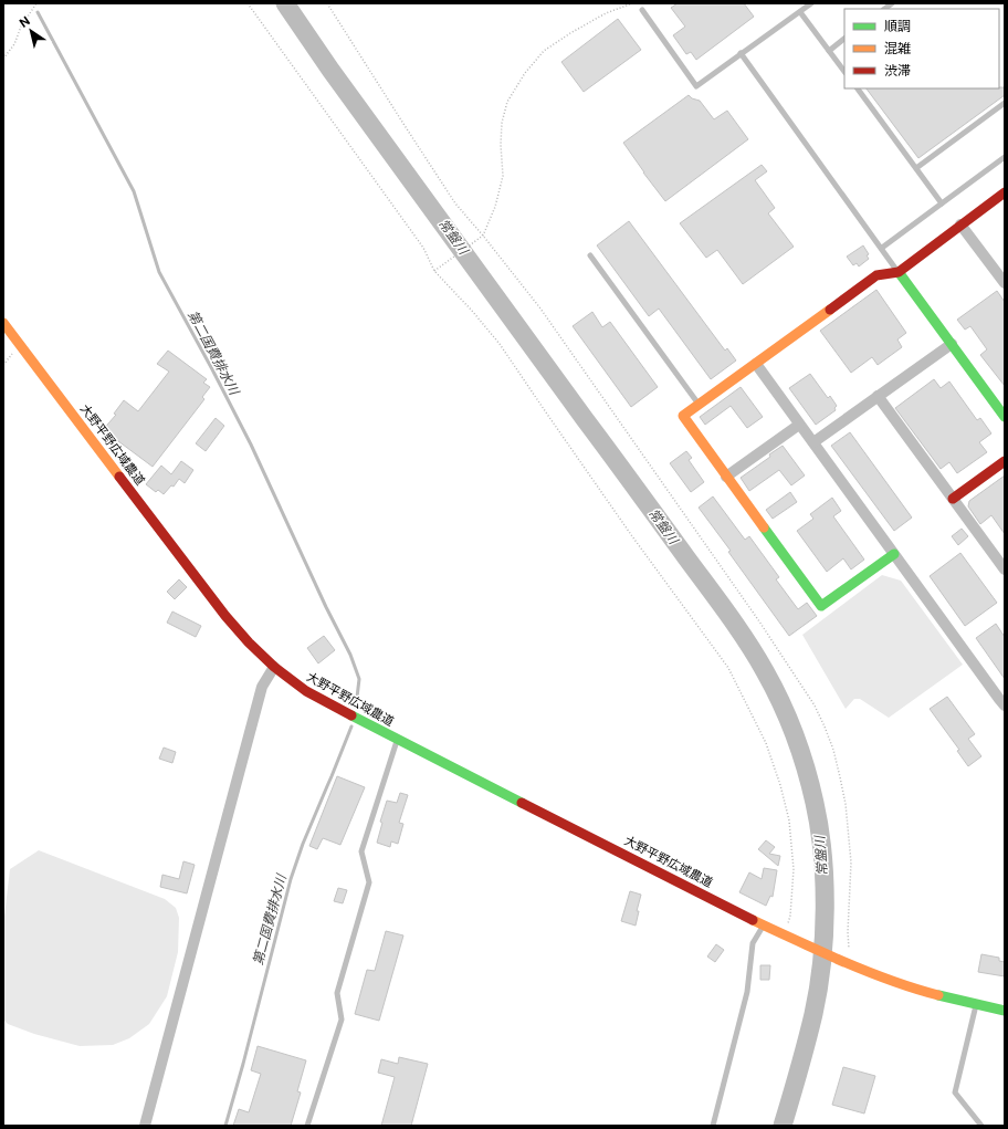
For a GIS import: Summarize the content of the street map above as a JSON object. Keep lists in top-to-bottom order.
{
  "streets": {
    "street": ["大野平野広域農道"]
  },
  "water": ["常盤川", "第二国費排水川"],
  "legend": ["順調", "混雑", "渋滞"],
  "north": "top left"
}
